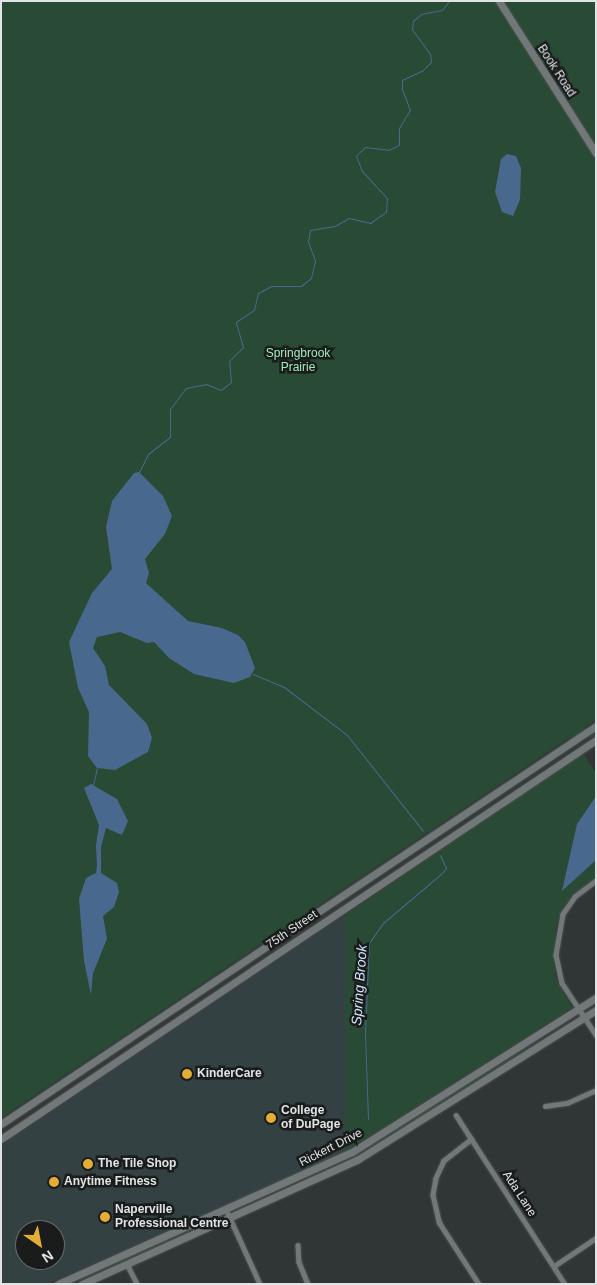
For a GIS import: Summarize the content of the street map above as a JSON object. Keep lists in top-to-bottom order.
{
  "streets": {
    "main road": ["Book Road", "75th Street", "Rickert Drive"],
    "street": ["Ada Lane"]
  },
  "water": ["Spring Brook"],
  "parks": ["Springbrook Prairie"],
  "places": [
    "KinderCare",
    "College of DuPage",
    "The Tile Shop",
    "Anytime Fitness",
    "Naperville Professional Centre"
  ],
  "north": "bottom right"
}
